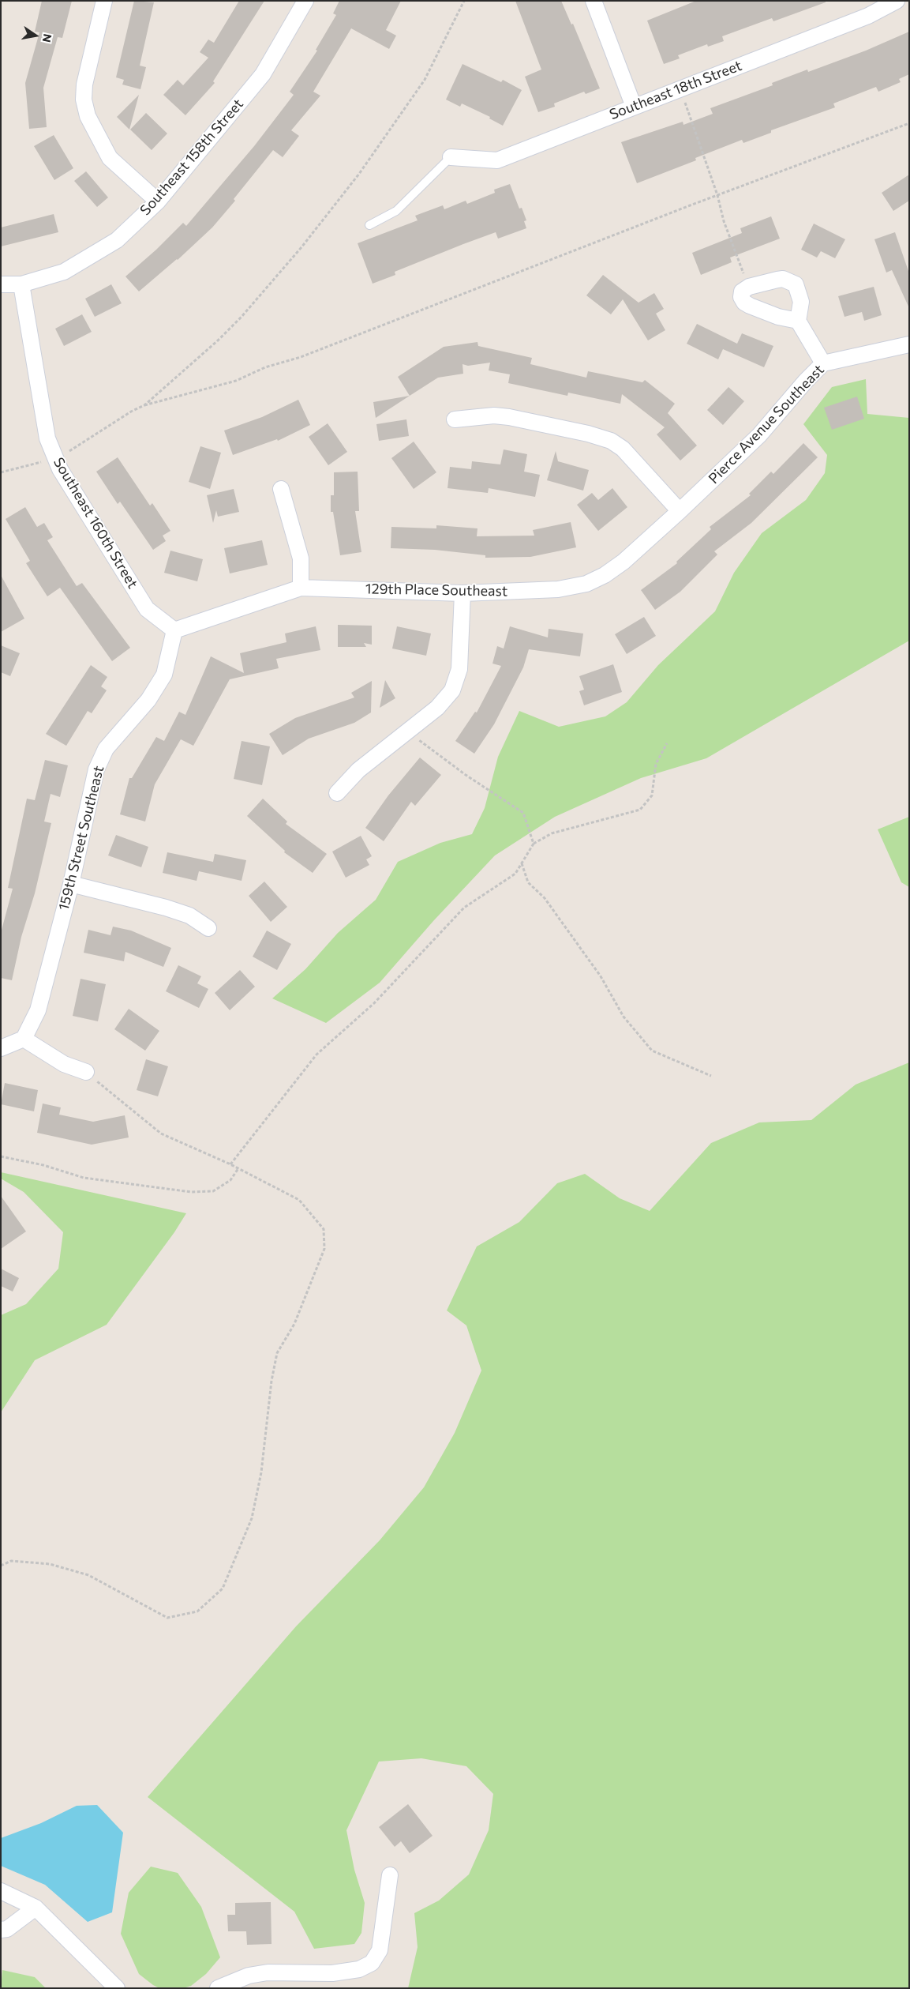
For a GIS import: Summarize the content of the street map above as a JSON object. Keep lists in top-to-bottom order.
{
  "streets": {
    "street": [
      "Southeast 18th Street",
      "Southeast 158th Street",
      "Pierce Avenue Southeast",
      "Southeast 160th Street",
      "129th Place Southeast",
      "159th Street Southeast"
    ]
  },
  "crossings": [
    ["Southeast 158th Street", "Southeast 160th Street"],
    ["Pierce Avenue Southeast", "129th Place Southeast"],
    ["Southeast 160th Street", "129th Place Southeast"],
    ["Southeast 160th Street", "159th Street Southeast"],
    ["129th Place Southeast", "159th Street Southeast"]
  ],
  "north": "right"
}
